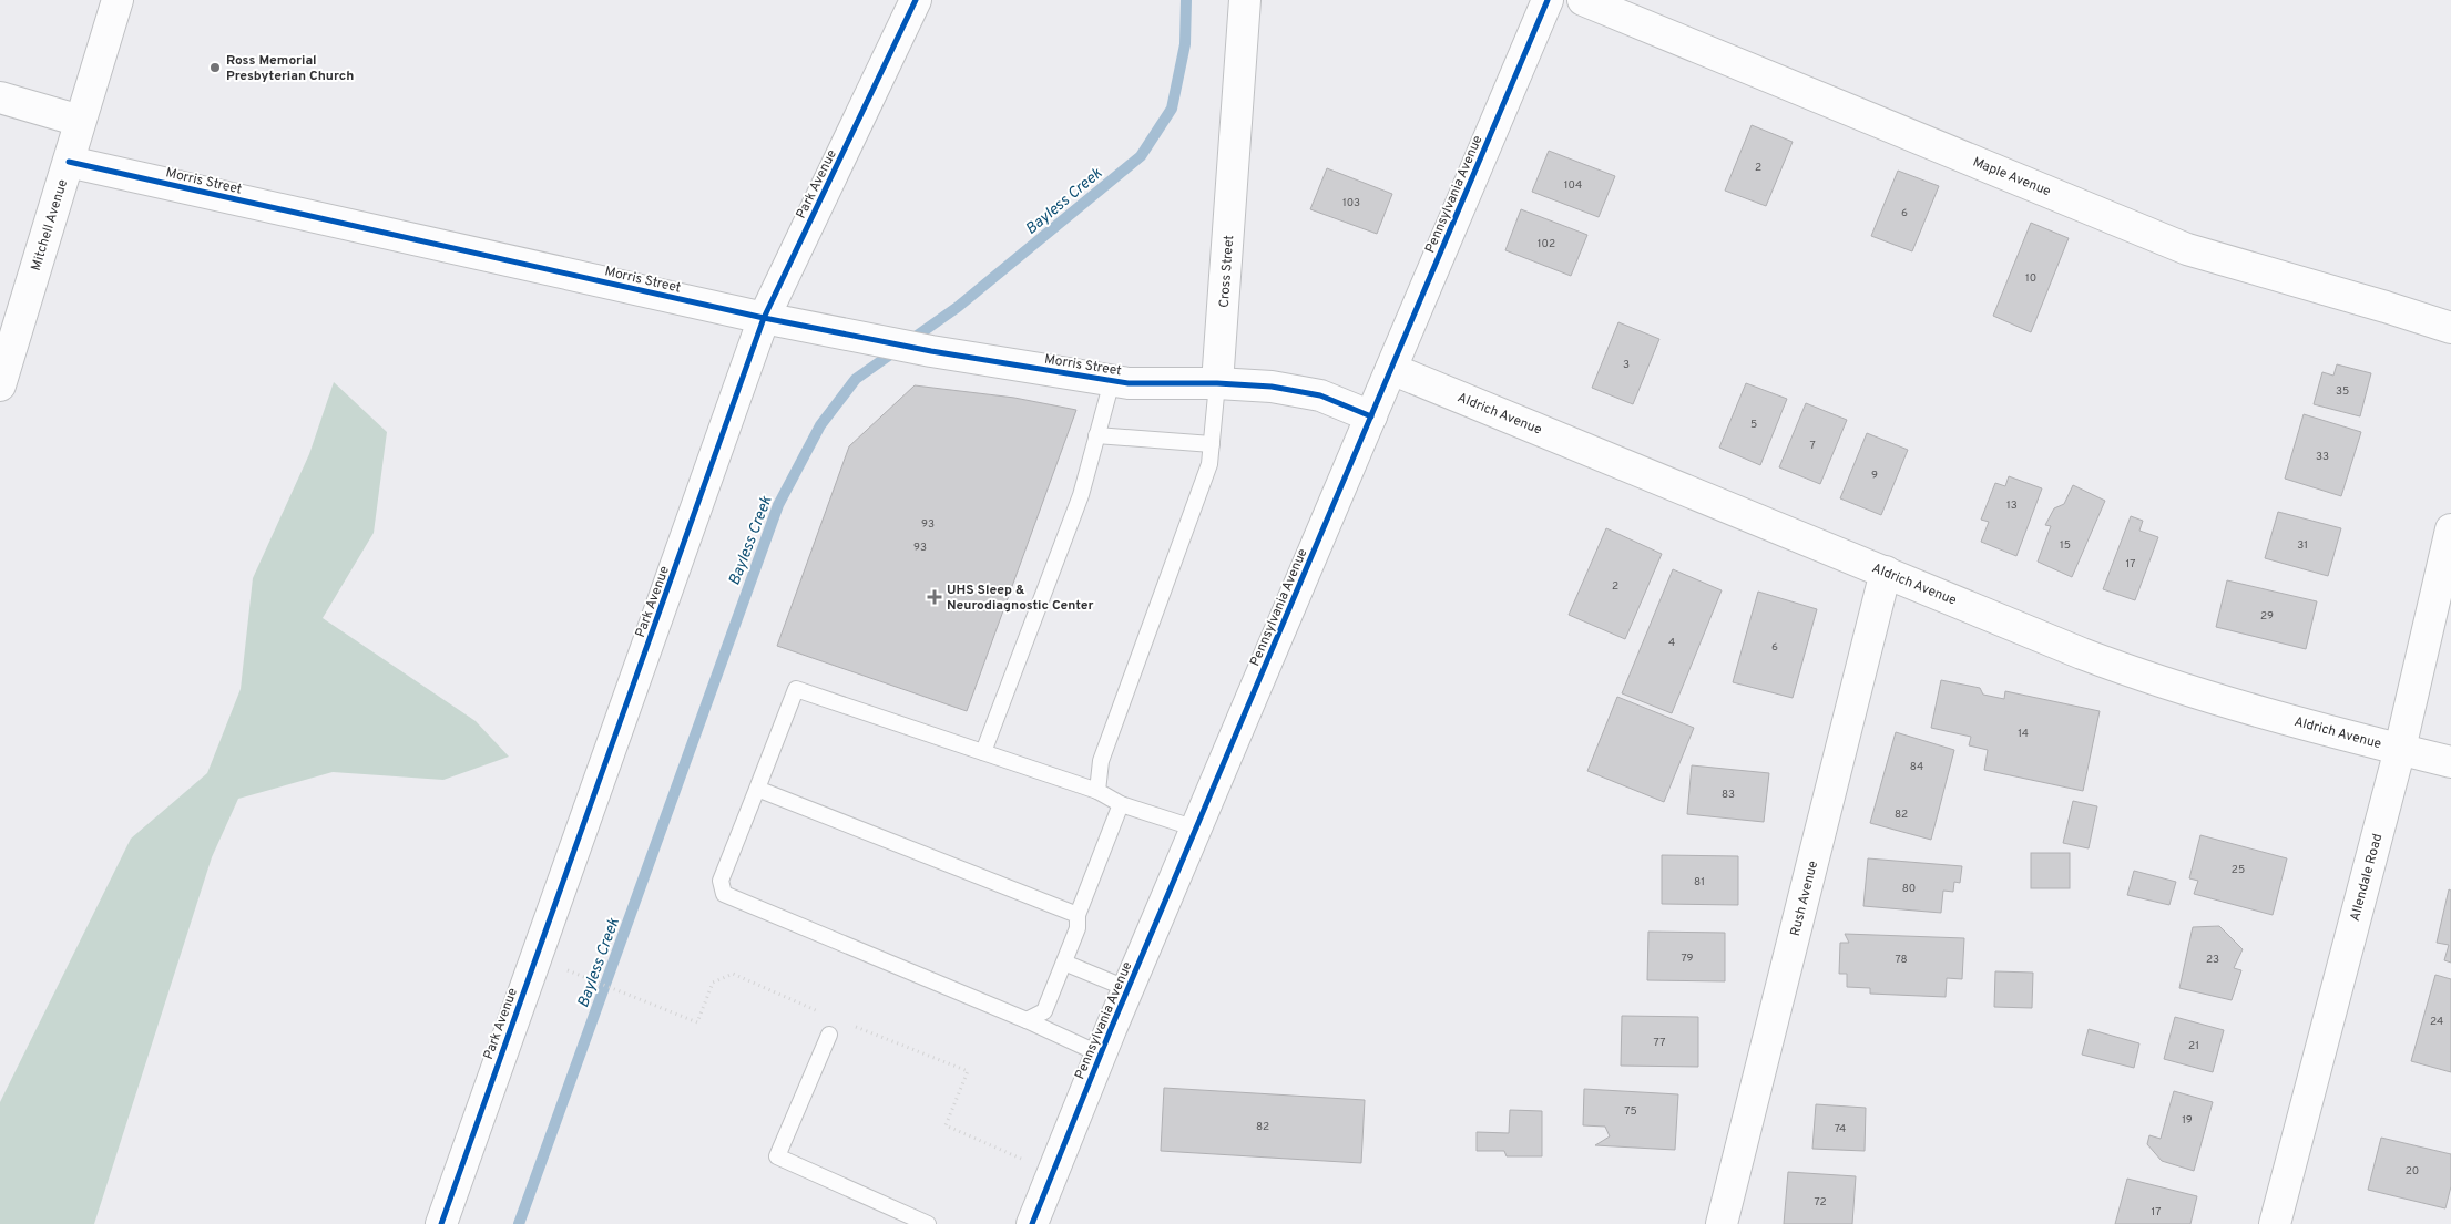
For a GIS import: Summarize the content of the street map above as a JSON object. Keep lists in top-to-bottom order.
{
  "streets": {
    "street": [
      "Maple Avenue",
      "Morris Street",
      "Park Avenue",
      "Pennsylvania Avenue",
      "Mitchell Avenue",
      "Cross Street",
      "Aldrich Avenue",
      "Allendale Road",
      "Rush Avenue"
    ]
  },
  "crossings": [
    ["Morris Street", "Park Avenue"],
    ["Morris Street", "Mitchell Avenue"],
    ["Morris Street", "Cross Street"],
    ["Pennsylvania Avenue", "Aldrich Avenue"],
    ["Aldrich Avenue", "Allendale Road"],
    ["Aldrich Avenue", "Rush Avenue"]
  ],
  "water": ["Bayless Creek"],
  "places": {
    "other": ["Ross Memorial Presbyterian Church"],
    "health": ["UHS Sleep & Neurodiagnostic Center"]
  },
  "house_numbers": [
    "2",
    "104",
    "103",
    "6",
    "102",
    "10",
    "3",
    "35",
    "5",
    "7",
    "33",
    "9",
    "13",
    "93",
    "15",
    "31",
    "93",
    "17",
    "2",
    "29",
    "4",
    "6",
    "14",
    "84",
    "83",
    "82",
    "25",
    "81",
    "80",
    "79",
    "78",
    "23",
    "24",
    "77",
    "21",
    "75",
    "19",
    "82",
    "74",
    "20",
    "72",
    "17"
  ]
}
